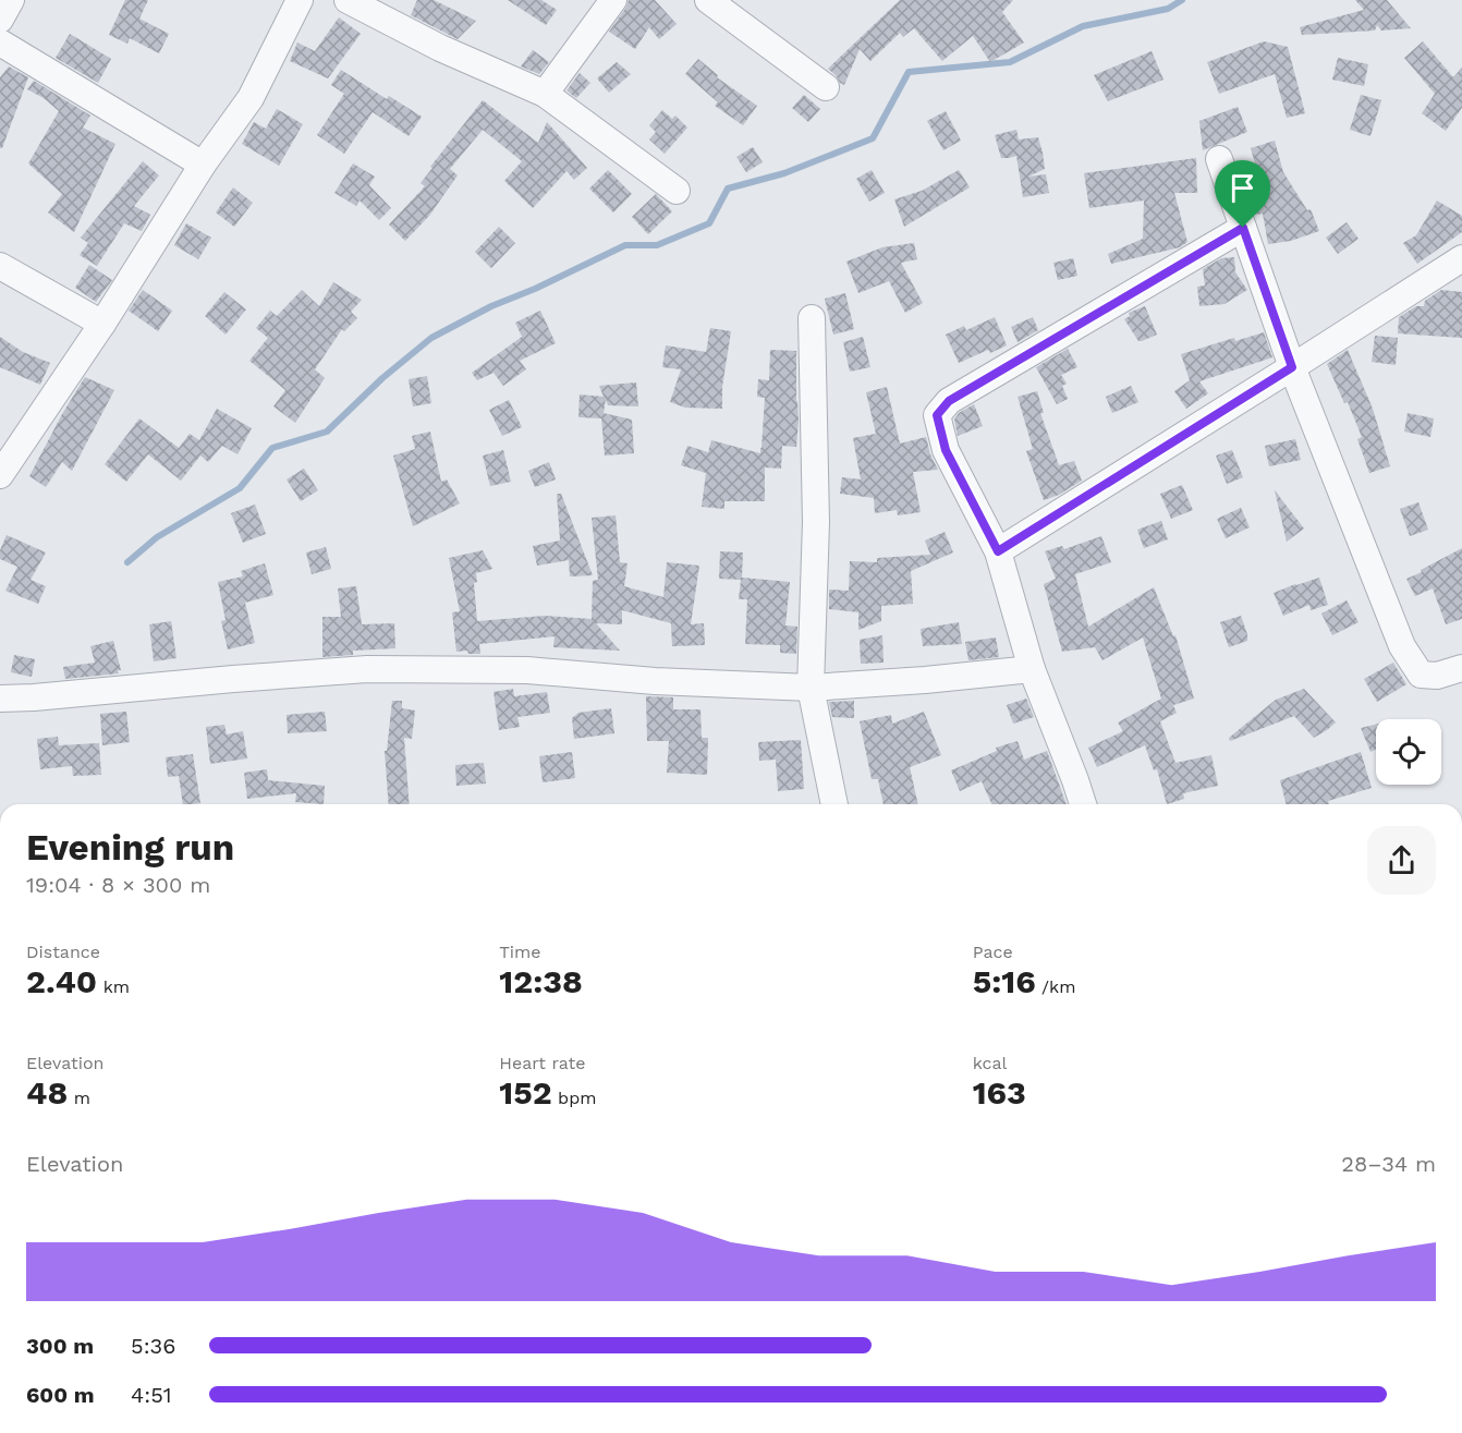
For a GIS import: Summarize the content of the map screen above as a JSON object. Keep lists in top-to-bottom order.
{
  "page": {
    "heading": ["Evening run", "19:04 · 8 × 300 m"],
    "stats": [
      ["Distance", "2.40 km"],
      ["Time", "12:38"],
      ["Pace", "5:16 /km"],
      ["Elevation", "48 m"],
      ["Heart rate", "152 bpm"],
      ["kcal", "163"]
    ],
    "chart": ["Elevation", "28–34 m"],
    "list": [
      {
        "name": "300 m",
        "note": "5:36"
      },
      {
        "name": "600 m",
        "note": "4:51"
      }
    ]
  }
}
